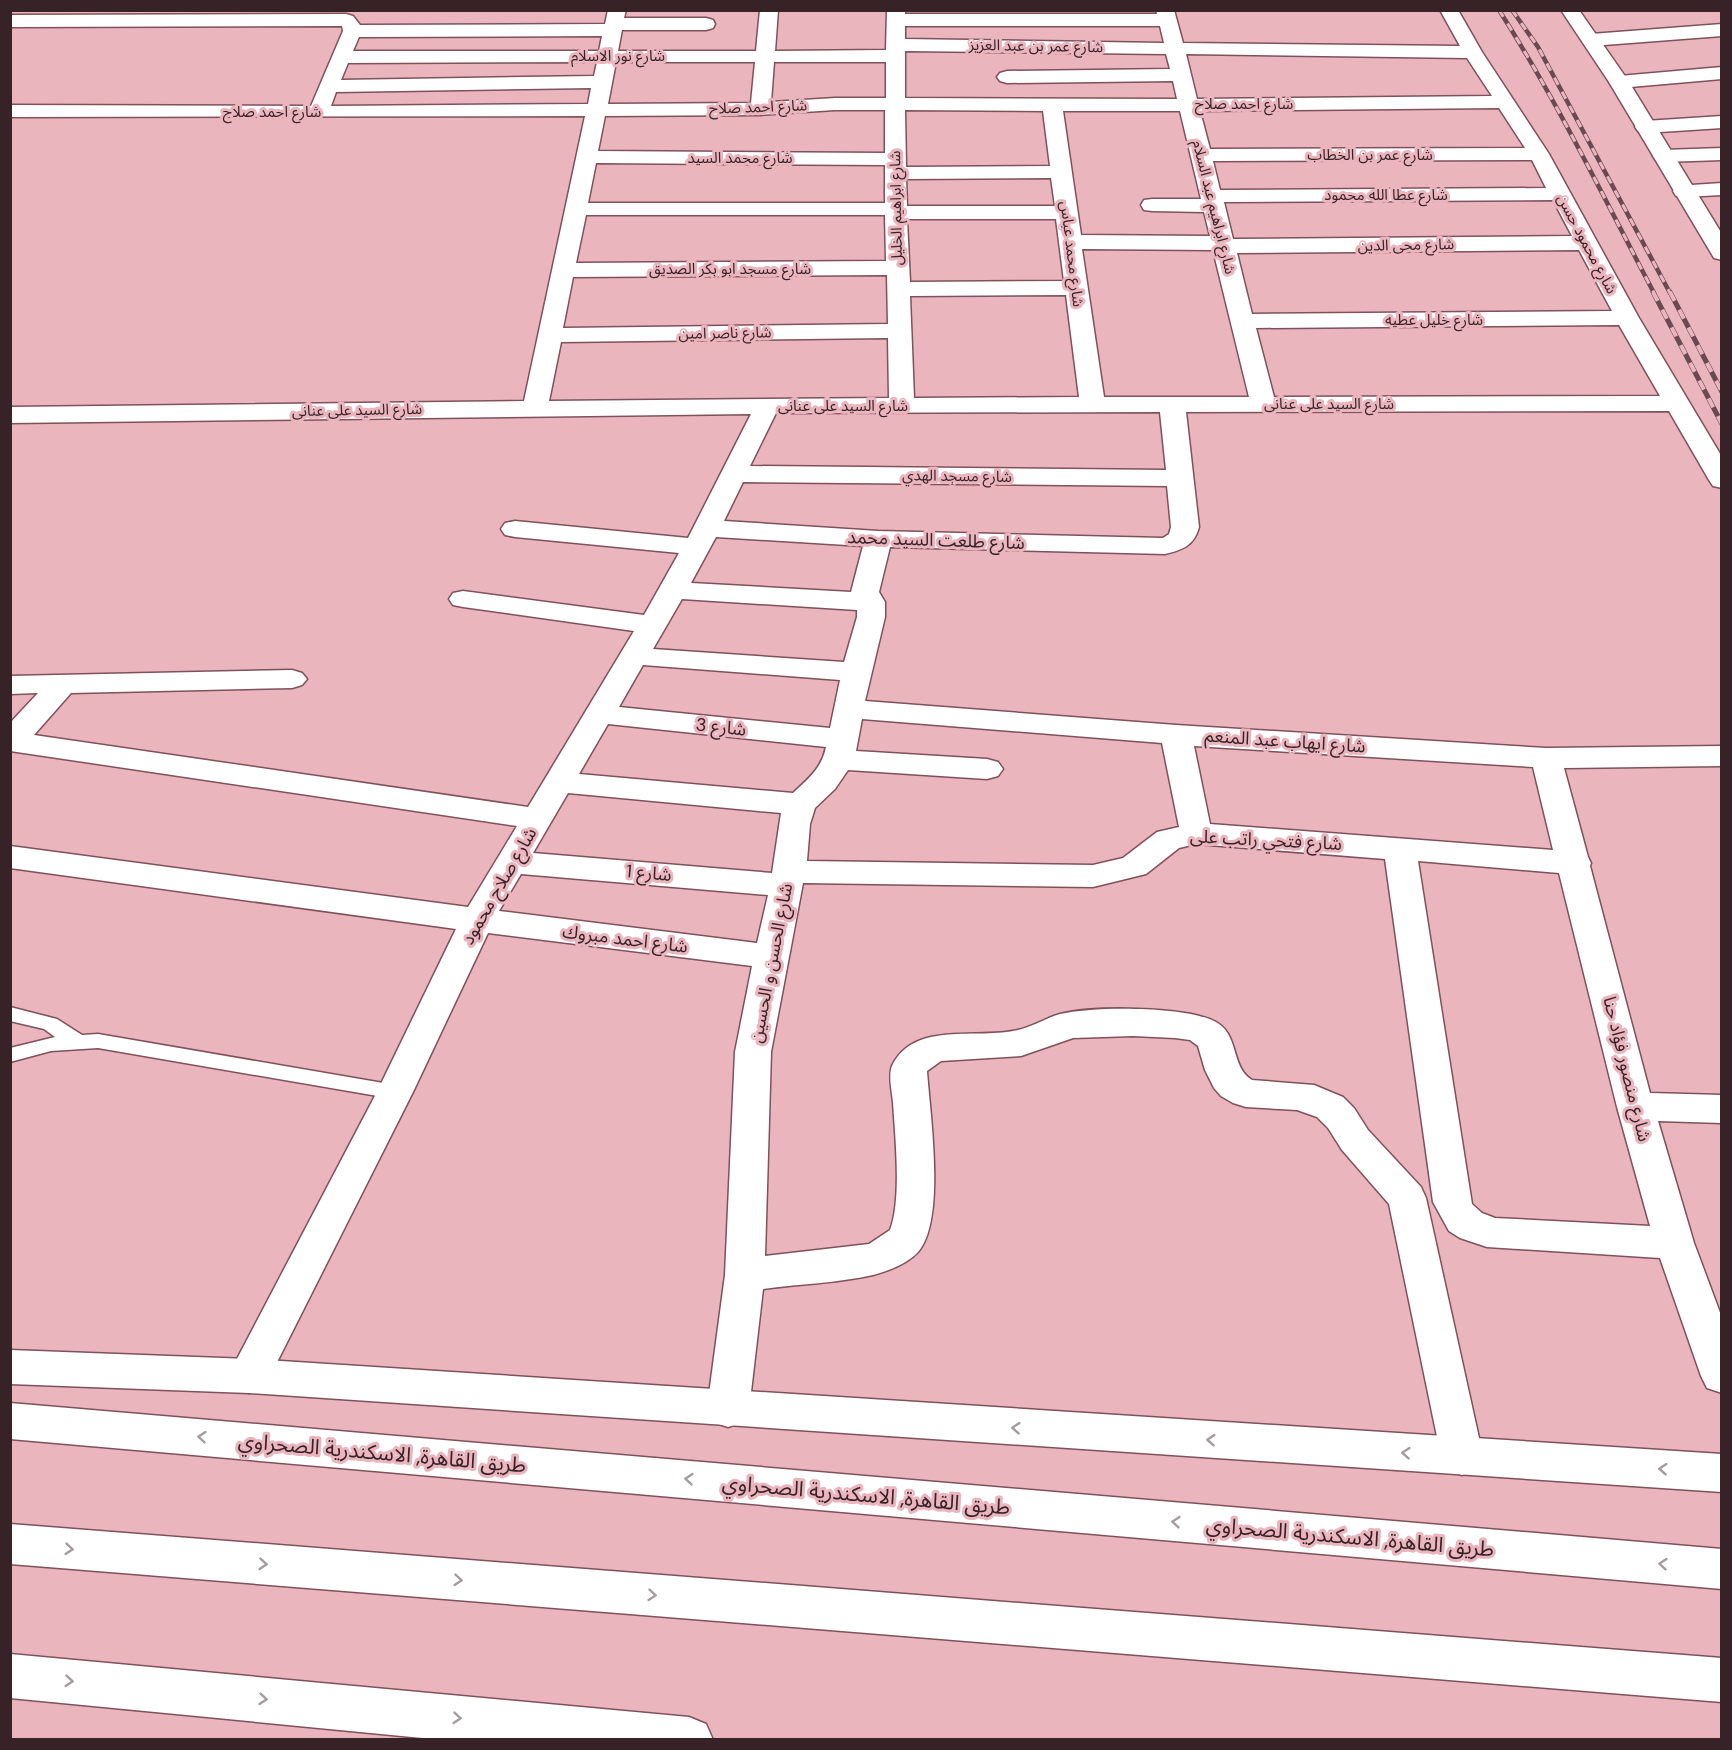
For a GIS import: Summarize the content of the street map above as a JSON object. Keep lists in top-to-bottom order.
{
  "streets": {
    "main road": [
      "شارع عمر بن عبد العزيز",
      "شارع نور الاسلام",
      "شارع احمد صلاح",
      "شارع عمر بن الخطاب",
      "شارع محمد السيد",
      "شارع عطا الله محمود",
      "شارع ابراهيم عبد السلام",
      "شارع ابراهيم الخليل",
      "شارع محمود حسن",
      "شارع محى الدين",
      "شارع محمد عباس",
      "شارع مسجد ابو بكر الصديق",
      "شارع خليل عطيه",
      "شارع ناصر امين",
      "شارع السيد على عنانى",
      "شارع مسجد الهدي",
      "شارع طلعت السيد محمد",
      "شارع 3",
      "شارع ايهاب عبد المنعم",
      "شارع فتحي راتب على",
      "شارع 1",
      "شارع صلاح محمود",
      "شارع احمد مبروك",
      "شارع الحسن و الحسين",
      "شارع منصور فؤاد حنا",
      "طريق القاهرة, الاسكندرية الصحراوي"
    ]
  },
  "crossings": [
    ["شارع عمر بن عبد العزيز", "شارع نور الاسلام"],
    ["شارع عمر بن عبد العزيز", "شارع ابراهيم عبد السلام"],
    ["شارع عمر بن عبد العزيز", "شارع ابراهيم الخليل"],
    ["شارع عمر بن عبد العزيز", "شارع محمود حسن"],
    ["شارع نور الاسلام", "شارع ابراهيم الخليل"],
    ["شارع احمد صلاح", "شارع ابراهيم عبد السلام"],
    ["شارع احمد صلاح", "شارع ابراهيم الخليل"],
    ["شارع احمد صلاح", "شارع محمود حسن"],
    ["شارع احمد صلاح", "شارع محمد عباس"],
    ["شارع عمر بن الخطاب", "شارع ابراهيم عبد السلام"],
    ["شارع عمر بن الخطاب", "شارع محمود حسن"],
    ["شارع محمد السيد", "شارع ابراهيم الخليل"],
    ["شارع محمد السيد", "شارع محمد عباس"],
    ["شارع عطا الله محمود", "شارع ابراهيم عبد السلام"],
    ["شارع عطا الله محمود", "شارع محمود حسن"],
    ["شارع ابراهيم عبد السلام", "شارع محى الدين"],
    ["شارع ابراهيم عبد السلام", "شارع خليل عطيه"],
    ["شارع ابراهيم عبد السلام", "شارع السيد على عنانى"],
    ["شارع ابراهيم الخليل", "شارع مسجد ابو بكر الصديق"],
    ["شارع ابراهيم الخليل", "شارع ناصر امين"],
    ["شارع ابراهيم الخليل", "شارع السيد على عنانى"],
    ["شارع محمود حسن", "شارع محى الدين"],
    ["شارع محمود حسن", "شارع خليل عطيه"],
    ["شارع محمود حسن", "شارع السيد على عنانى"],
    ["شارع محى الدين", "شارع محمد عباس"],
    ["شارع محمد عباس", "شارع مسجد ابو بكر الصديق"],
    ["شارع محمد عباس", "شارع السيد على عنانى"],
    ["شارع السيد على عنانى", "شارع صلاح محمود"],
    ["شارع مسجد الهدي", "شارع طلعت السيد محمد"],
    ["شارع مسجد الهدي", "شارع صلاح محمود"],
    ["شارع طلعت السيد محمد", "شارع صلاح محمود"],
    ["شارع 3", "شارع ايهاب عبد المنعم"],
    ["شارع 3", "شارع صلاح محمود"],
    ["شارع ايهاب عبد المنعم", "شارع منصور فؤاد حنا"],
    ["شارع فتحي راتب على", "شارع 1"],
    ["شارع فتحي راتب على", "شارع الحسن و الحسين"],
    ["شارع فتحي راتب على", "شارع منصور فؤاد حنا"],
    ["شارع 1", "شارع صلاح محمود"],
    ["شارع 1", "شارع الحسن و الحسين"],
    ["شارع صلاح محمود", "شارع احمد مبروك"],
    ["شارع احمد مبروك", "شارع الحسن و الحسين"]
  ]
}
